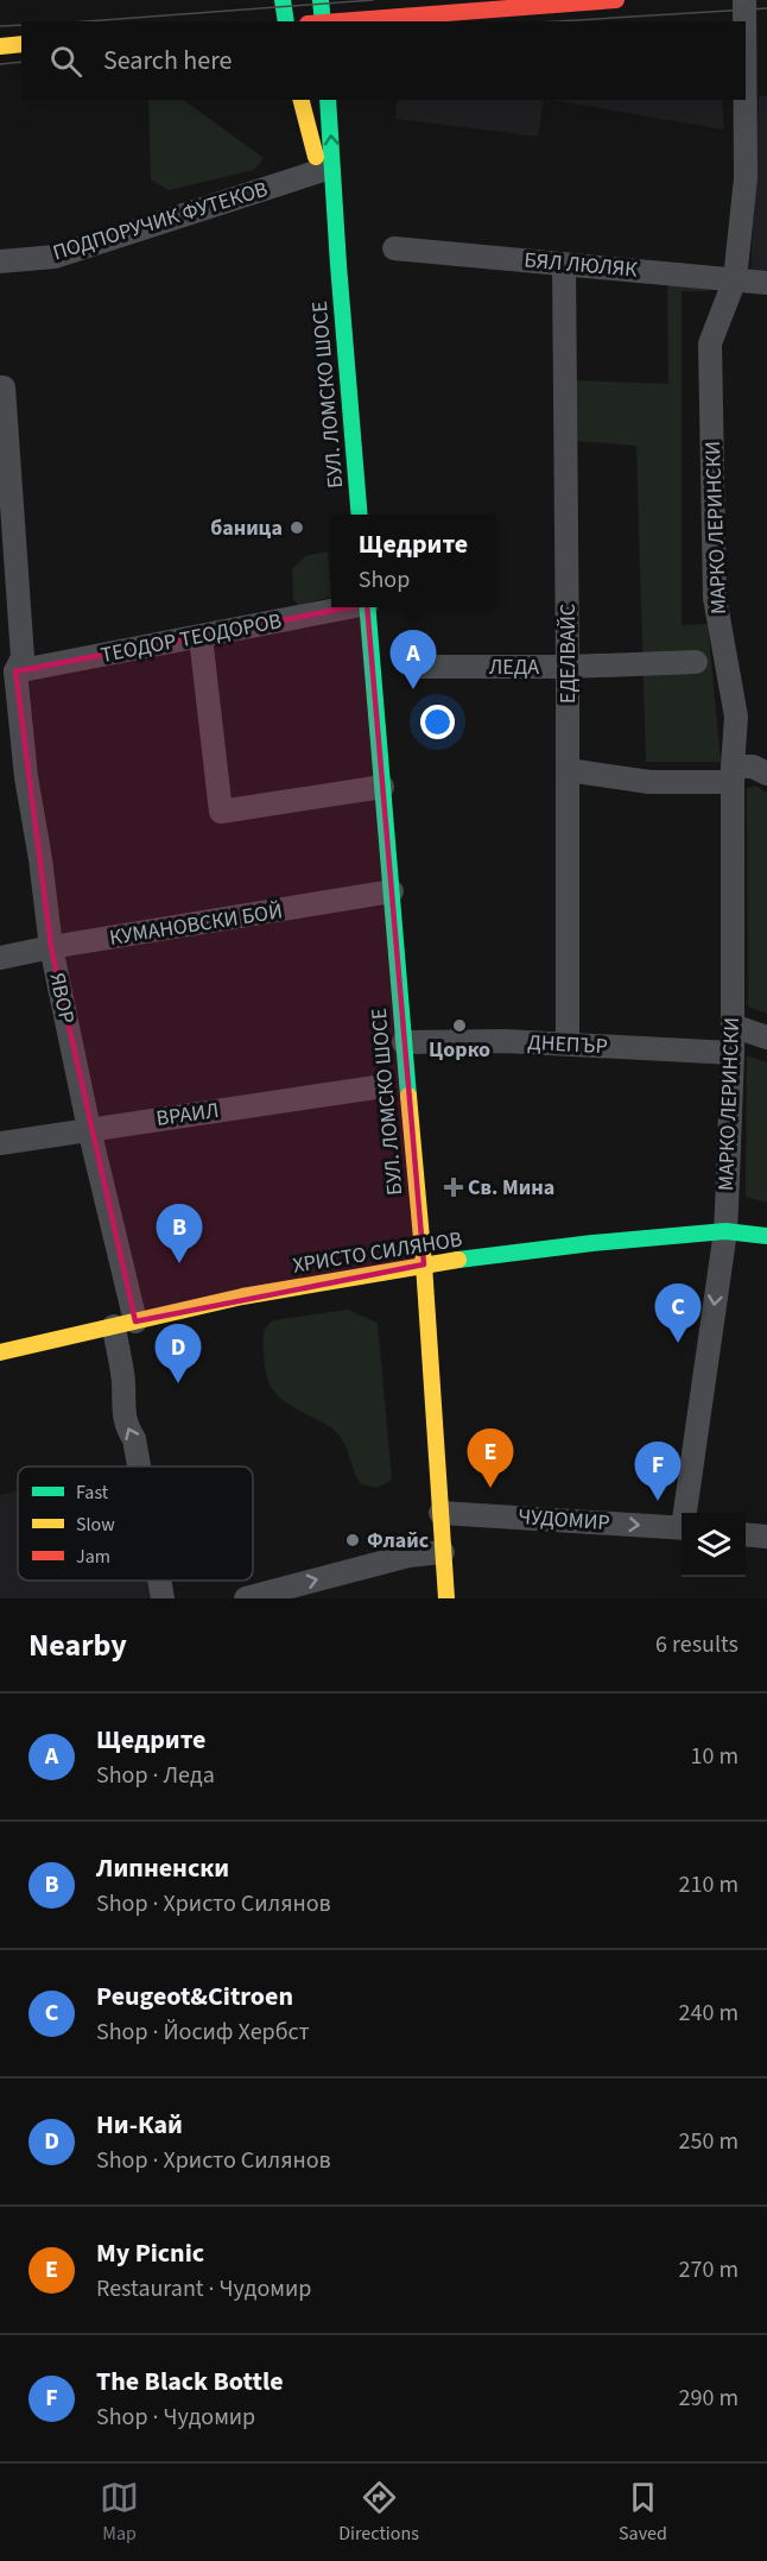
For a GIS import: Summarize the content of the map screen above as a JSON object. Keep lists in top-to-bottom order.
{
  "streets": {
    "main road": ["БУЛ. ЛОМСКО ШОСЕ", "ХРИСТО СИЛЯНОВ"],
    "street": [
      "ПОДПОРУЧИК ФУТЕКОВ",
      "БЯЛ ЛЮЛЯК",
      "МАРКО ЛЕРИНСКИ",
      "ТЕОДОР ТЕОДОРОВ",
      "ЕДЕЛВАЙС",
      "ЛЕДА",
      "КУМАНОВСКИ БОЙ",
      "ЯВОР",
      "ДНЕПЪР",
      "ВРАИЛ",
      "ЧУДОМИР"
    ]
  },
  "crossings": [
    ["ПОДПОРУЧИК ФУТЕКОВ", "БУЛ. ЛОМСКО ШОСЕ"],
    ["БЯЛ ЛЮЛЯК", "МАРКО ЛЕРИНСКИ"],
    ["БЯЛ ЛЮЛЯК", "ЕДЕЛВАЙС"],
    ["БУЛ. ЛОМСКО ШОСЕ", "КУМАНОВСКИ БОЙ"],
    ["БУЛ. ЛОМСКО ШОСЕ", "ДНЕПЪР"],
    ["БУЛ. ЛОМСКО ШОСЕ", "ХРИСТО СИЛЯНОВ"],
    ["БУЛ. ЛОМСКО ШОСЕ", "ЧУДОМИР"],
    ["МАРКО ЛЕРИНСКИ", "ДНЕПЪР"],
    ["МАРКО ЛЕРИНСКИ", "ХРИСТО СИЛЯНОВ"],
    ["ТЕОДОР ТЕОДОРОВ", "ЯВОР"],
    ["ЕДЕЛВАЙС", "ЛЕДА"],
    ["ЕДЕЛВАЙС", "ДНЕПЪР"],
    ["КУМАНОВСКИ БОЙ", "ЯВОР"],
    ["ЯВОР", "ВРАИЛ"],
    ["ЯВОР", "ХРИСТО СИЛЯНОВ"]
  ],
  "one_way": ["ЧУДОМИР"],
  "places": {
    "other": ["баница", "Цорко", "Флайс"],
    "health": ["Св. Мина"]
  },
  "legend": ["Fast", "Slow", "Jam"],
  "page": {
    "search": "Search here",
    "popup": ["Щедрите", "Shop"],
    "pins": [
      "A",
      "B",
      "C",
      "D",
      "E",
      "F"
    ],
    "heading": ["Nearby", "6 results"],
    "list": [
      {
        "mark": "A",
        "name": "Щедрите",
        "note": "Shop · Леда",
        "value": "10 m"
      },
      {
        "mark": "B",
        "name": "Липненски",
        "note": "Shop · Христо Силянов",
        "value": "210 m"
      },
      {
        "mark": "C",
        "name": "Peugeot&Citroen",
        "note": "Shop · Йосиф Хербст",
        "value": "240 m"
      },
      {
        "mark": "D",
        "name": "Ни-Кай",
        "note": "Shop · Христо Силянов",
        "value": "250 m"
      },
      {
        "mark": "E",
        "name": "My Picnic",
        "note": "Restaurant · Чудомир",
        "value": "270 m"
      },
      {
        "mark": "F",
        "name": "The Black Bottle",
        "note": "Shop · Чудомир",
        "value": "290 m"
      }
    ],
    "nav": ["Map", "Directions", "Saved"]
  }
}
